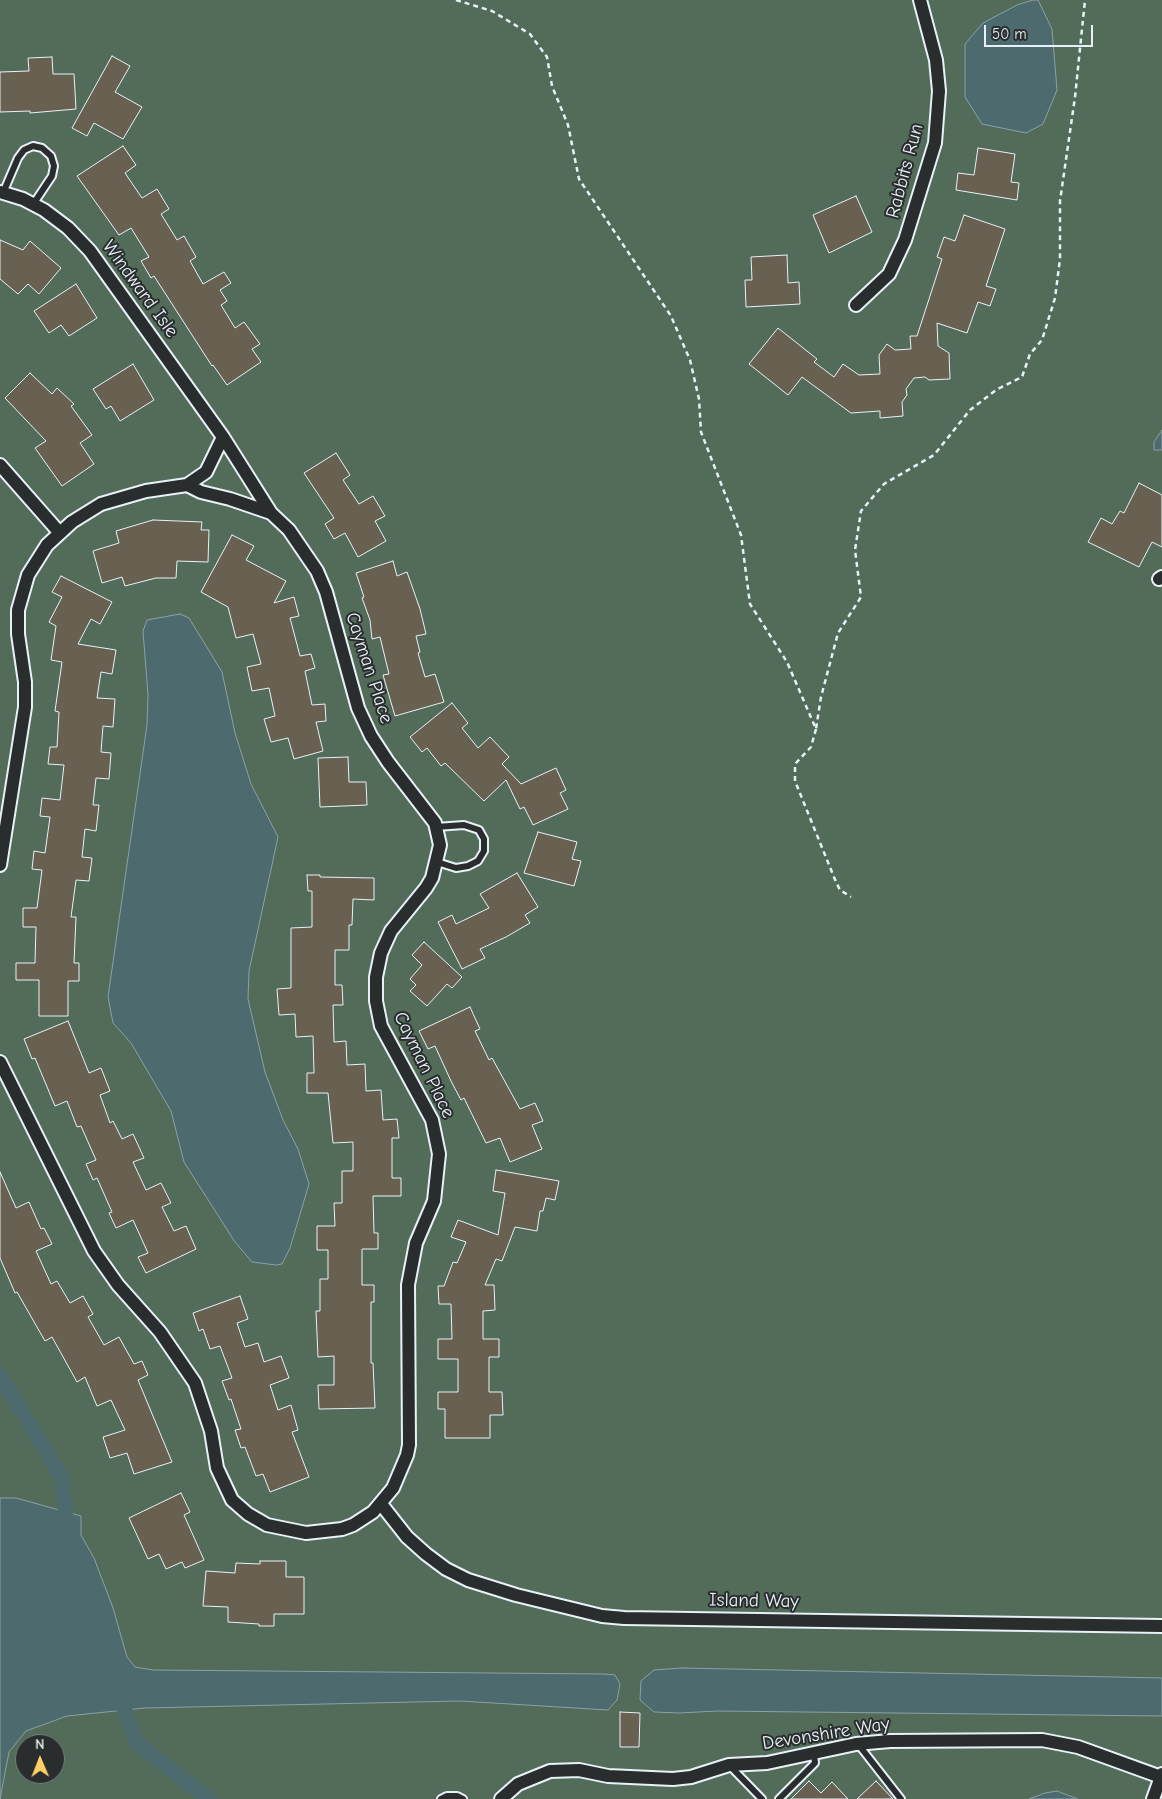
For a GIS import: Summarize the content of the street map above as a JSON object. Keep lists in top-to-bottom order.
{
  "streets": {
    "street": [
      "Rabbits Run",
      "Windward Isle",
      "Cayman Place",
      "Island Way",
      "Devonshire Way"
    ]
  },
  "crossings": [
    ["Windward Isle", "Cayman Place"],
    ["Cayman Place", "Island Way"]
  ],
  "scale_bar": "50 m",
  "north": "top"
}
